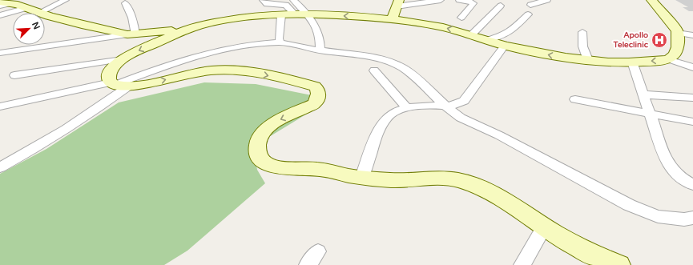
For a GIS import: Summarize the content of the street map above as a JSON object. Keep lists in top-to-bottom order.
{
  "places": {
    "hospital": ["Apollo Teleclinic"]
  },
  "north": "top right"
}
